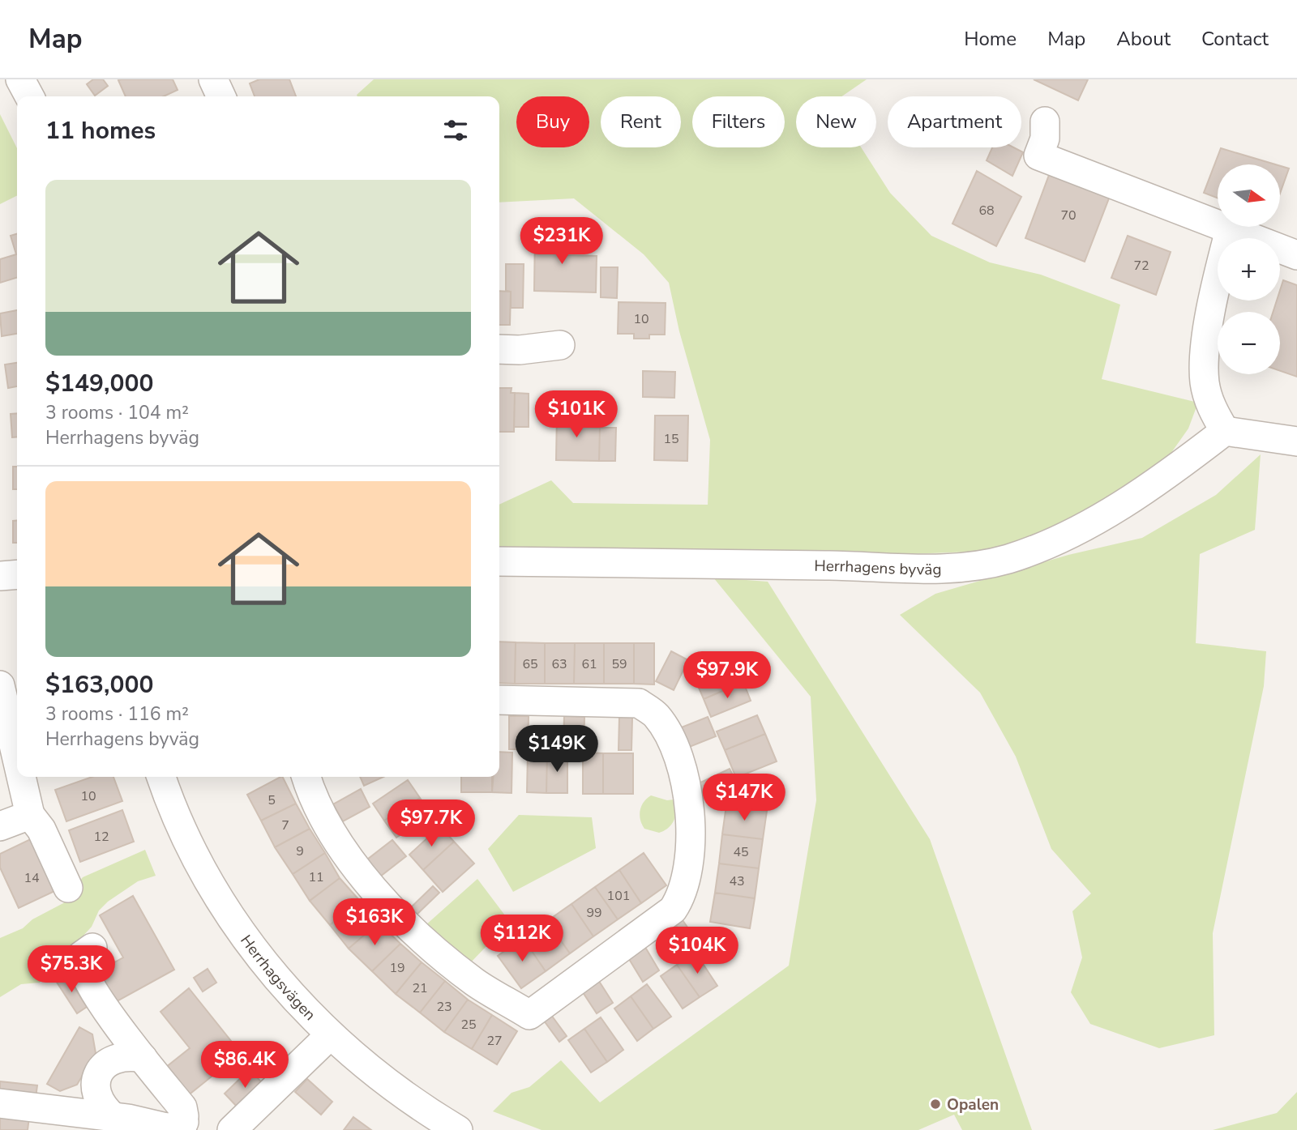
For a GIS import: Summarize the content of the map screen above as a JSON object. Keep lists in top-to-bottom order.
{
  "streets": {
    "street": ["Herrhagens byväg", "Herrhagsvägen"]
  },
  "places": ["Opalen"],
  "house_numbers": [
    "68",
    "70",
    "72",
    "10",
    "15",
    "65",
    "63",
    "61",
    "59",
    "10",
    "5",
    "7",
    "12",
    "9",
    "45",
    "11",
    "14",
    "43",
    "101",
    "99",
    "19",
    "21",
    "23",
    "25",
    "27"
  ],
  "north": "right",
  "page": {
    "header": "Map",
    "nav": [
      "Home",
      "Map",
      "About",
      "Contact"
    ],
    "chip": [
      "Buy",
      "Rent",
      "Filters",
      "New",
      "Apartment"
    ],
    "heading": "11 homes",
    "map_buttons": ["+", "−"],
    "list": [
      {
        "name": "$149,000",
        "note": "3 rooms · 104 m² · Herrhagens byväg"
      },
      {
        "name": "$163,000",
        "note": "3 rooms · 116 m² · Herrhagens byväg"
      }
    ],
    "price": [
      "$231K",
      "$101K",
      "$97.9K",
      "$149K",
      "$147K",
      "$97.7K",
      "$163K",
      "$112K",
      "$104K",
      "$75.3K",
      "$86.4K"
    ]
  }
}
